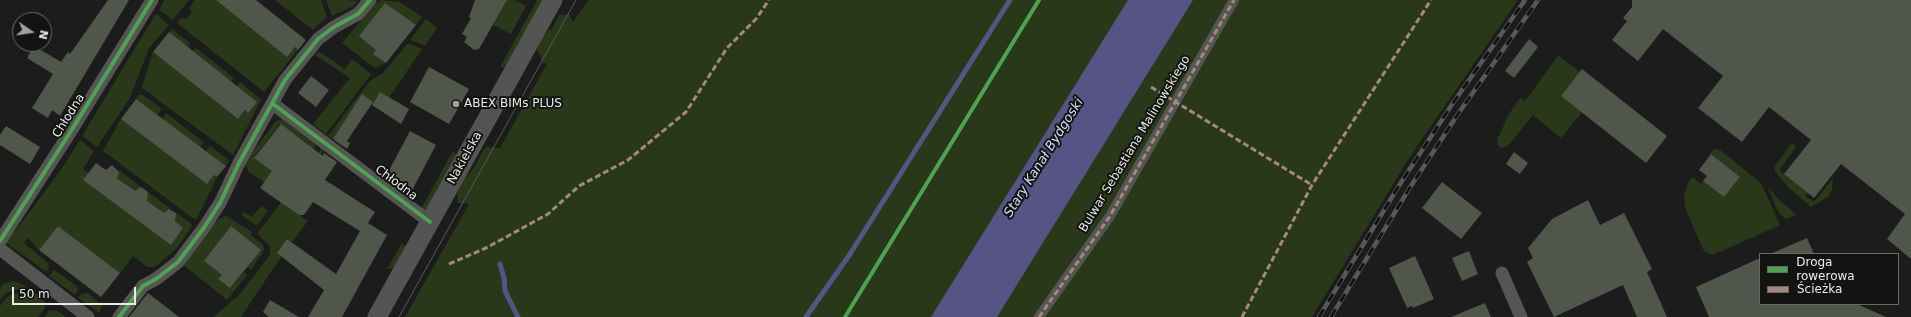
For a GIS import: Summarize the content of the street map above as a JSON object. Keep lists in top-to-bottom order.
{
  "streets": {
    "main road": ["Nakielska"],
    "street": ["Chłodna", "Bulwar Sebastiana Malinowskiego"]
  },
  "crossings": [
    ["Chłodna", "Nakielska"]
  ],
  "water": ["Stary Kanał Bydgoski"],
  "places": ["ABEX BIMs PLUS"],
  "legend": ["Droga rowerowa", "Ścieżka"],
  "scale_bar": "50 m",
  "north": "right"
}
